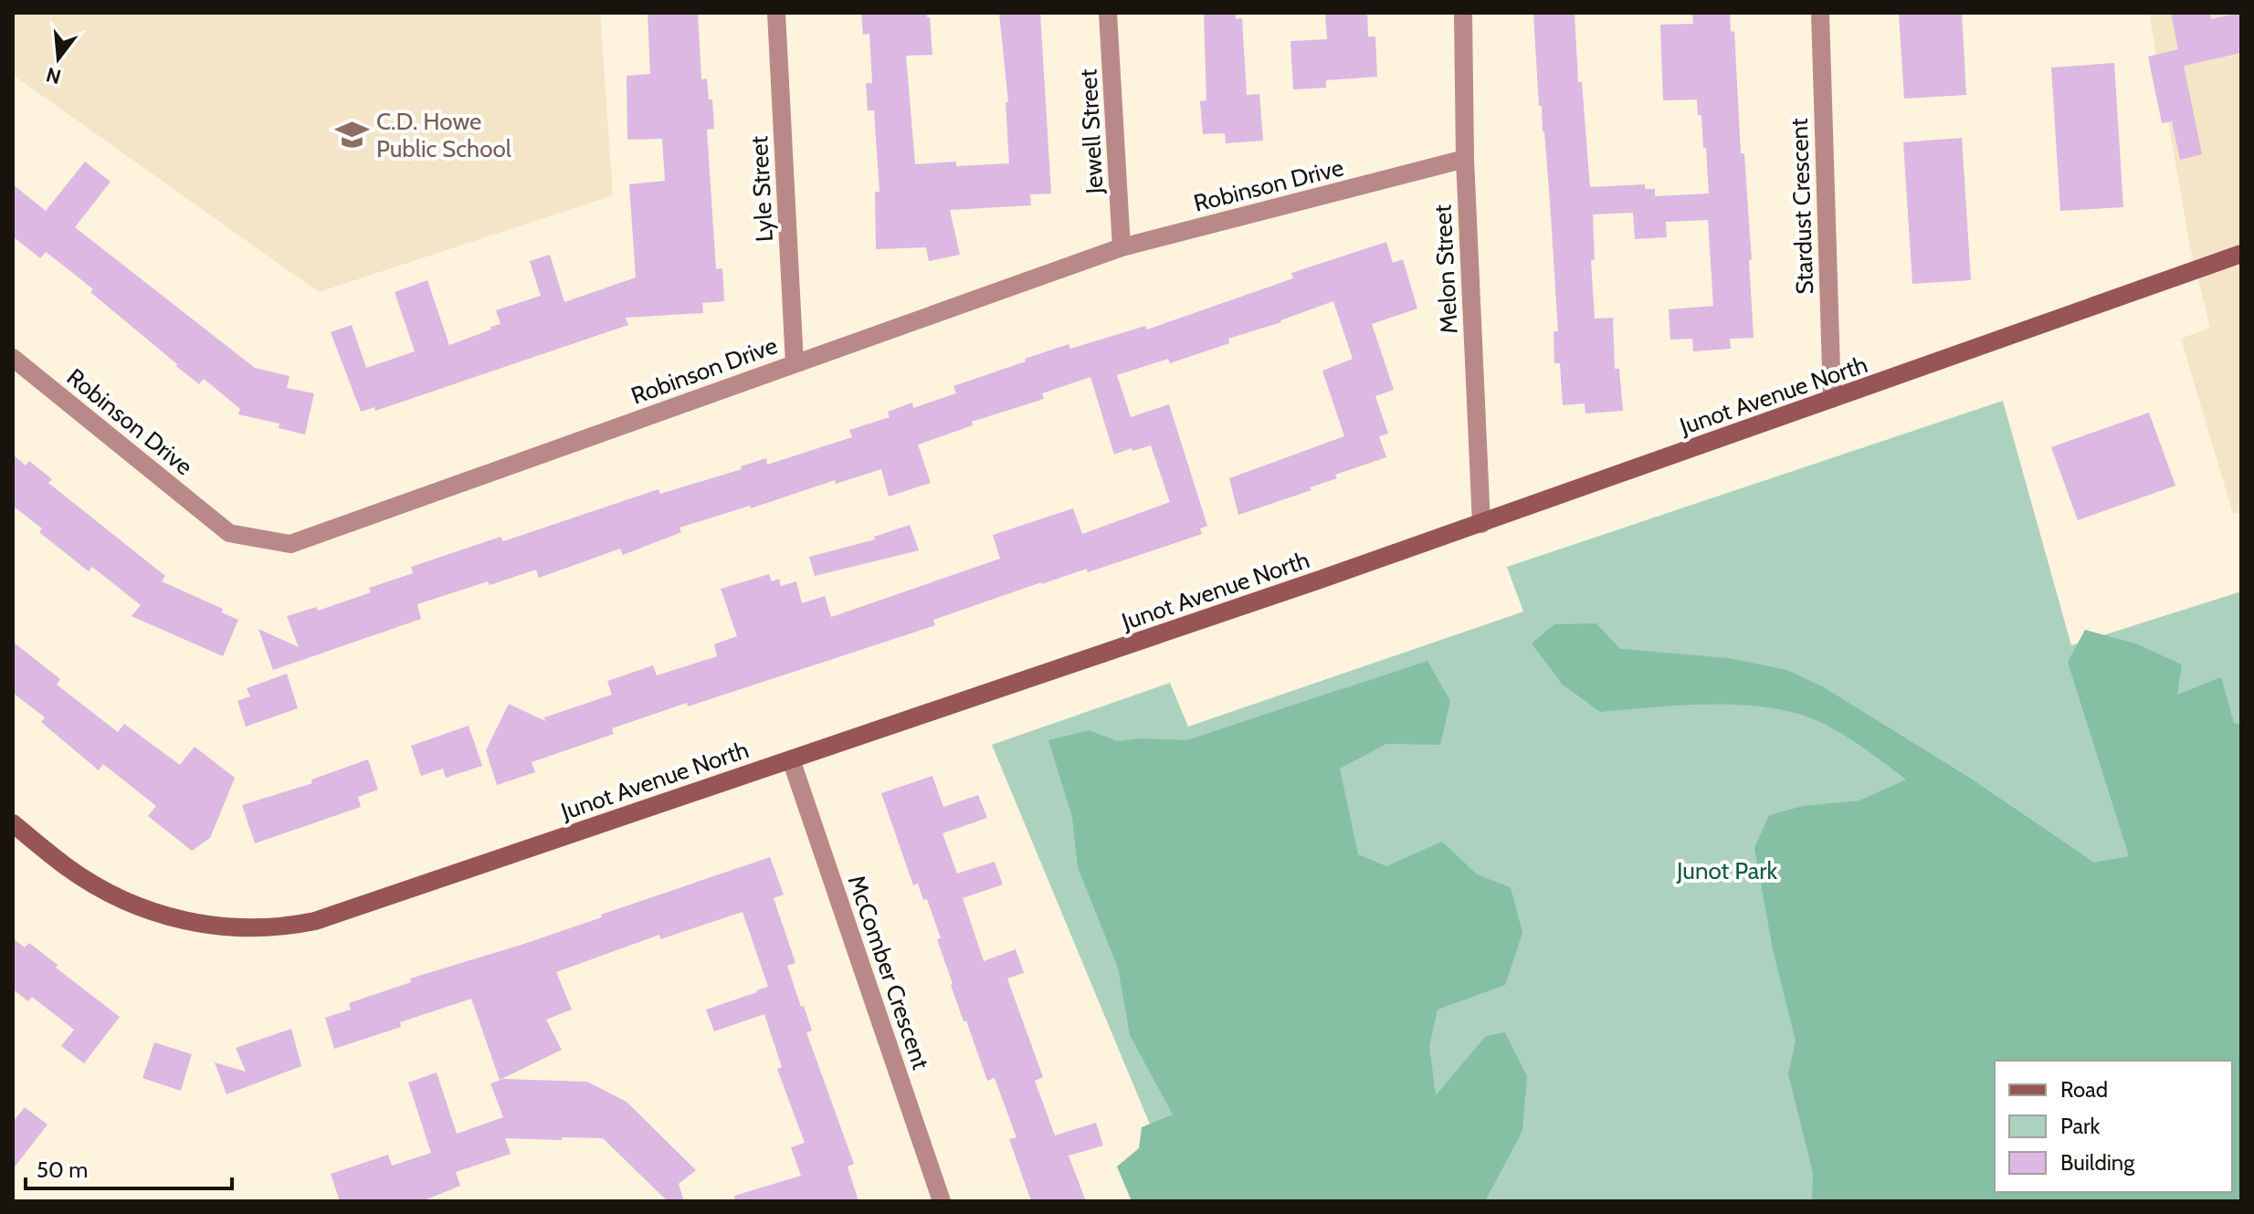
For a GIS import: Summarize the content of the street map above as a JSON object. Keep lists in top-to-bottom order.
{
  "streets": {
    "main road": ["Junot Avenue North"],
    "street": [
      "Jewell Street",
      "Robinson Drive",
      "Lyle Street",
      "Stardust Crescent",
      "Melon Street",
      "McComber Crescent"
    ]
  },
  "crossings": [
    ["Jewell Street", "Robinson Drive"],
    ["Robinson Drive", "Lyle Street"],
    ["Robinson Drive", "Melon Street"],
    ["Stardust Crescent", "Junot Avenue North"],
    ["Melon Street", "Junot Avenue North"],
    ["Junot Avenue North", "McComber Crescent"]
  ],
  "parks": ["Junot Park"],
  "places": {
    "school or university": ["C.D. Howe Public School"]
  },
  "legend": ["Road", "Park", "Building"],
  "scale_bar": "50 m",
  "north": "bottom"
}
